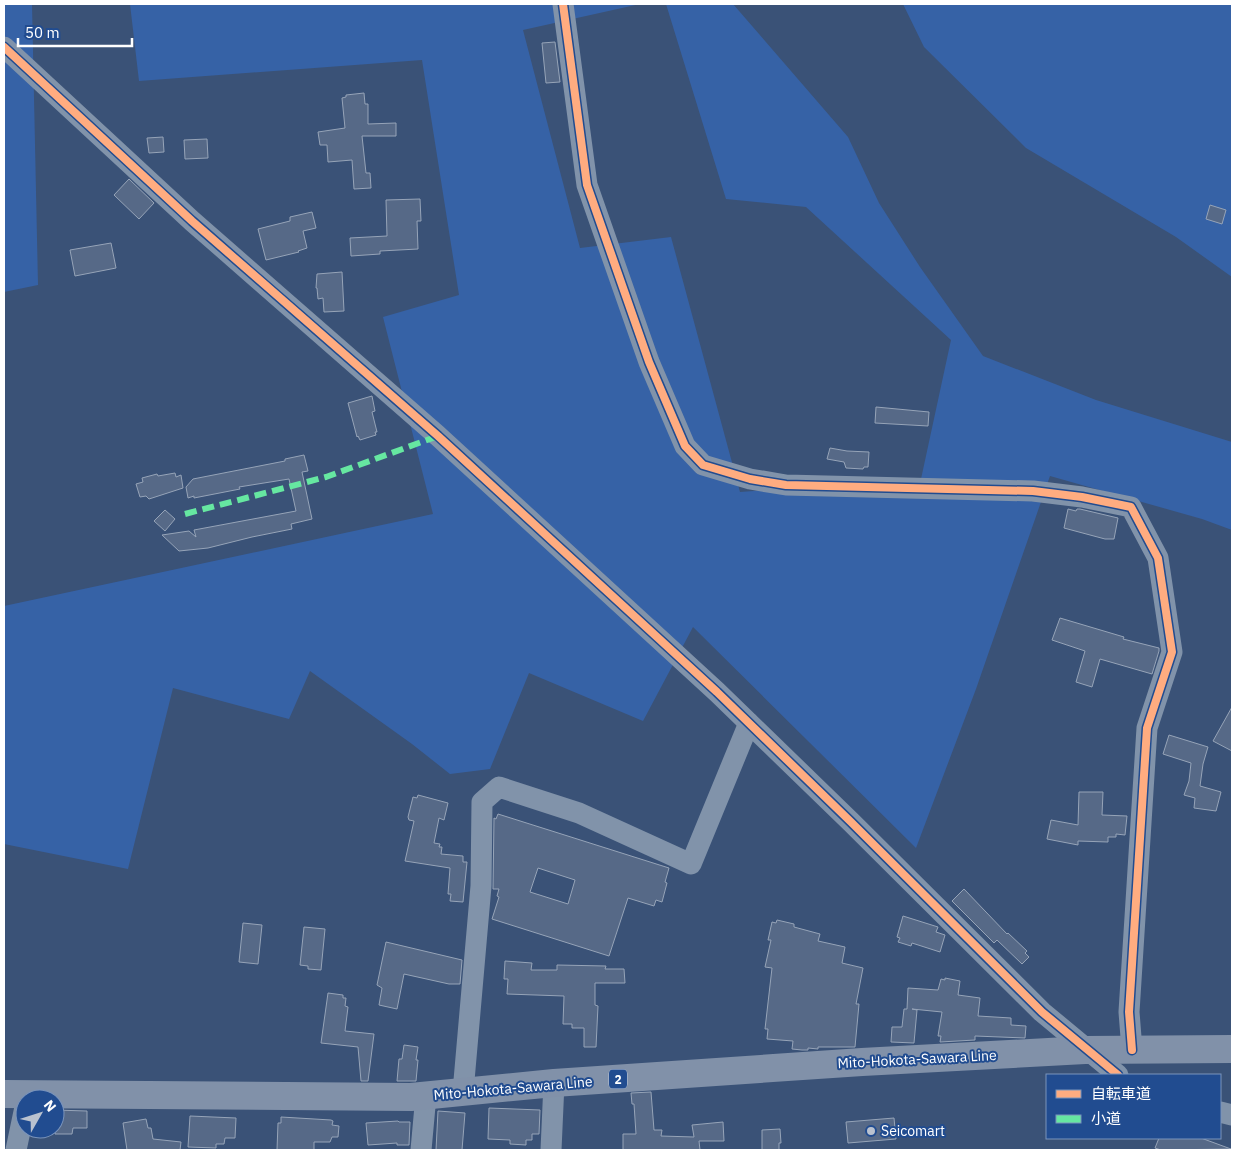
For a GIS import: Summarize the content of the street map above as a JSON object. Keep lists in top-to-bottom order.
{
  "streets": {
    "main road": ["Mito-Hokota-Sawara Line", "2"]
  },
  "places": ["Seicomart"],
  "legend": ["自転車道", "小道"],
  "scale_bar": "50 m",
  "north": "top right"
}
